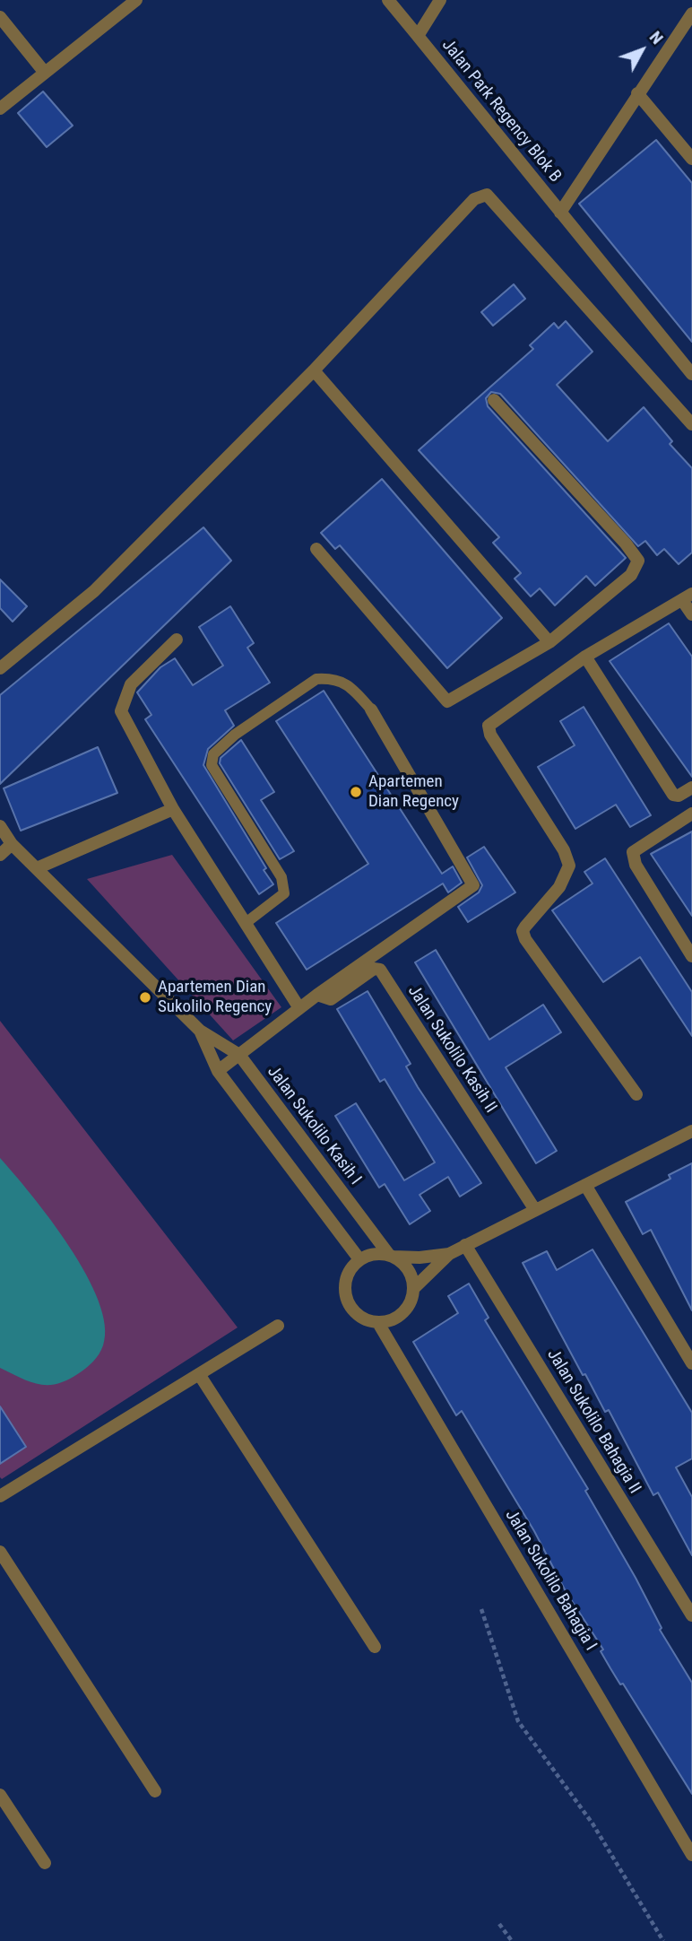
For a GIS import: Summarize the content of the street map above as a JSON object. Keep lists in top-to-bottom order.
{
  "streets": {
    "street": [
      "Jalan Park Regency Blok B",
      "Jalan Sukolilo Kasih II",
      "Jalan Sukolilo Kasih I",
      "Jalan Sukolilo Bahagia II",
      "Jalan Sukolilo Bahagia I"
    ]
  },
  "crossings": [
    ["Jalan Sukolilo Kasih II", "Jalan Sukolilo Kasih I"],
    ["Jalan Sukolilo Kasih I", "Jalan Sukolilo Bahagia I"]
  ],
  "places": ["Apartemen Dian Regency", "Apartemen Dian Sukolilo Regency"],
  "north": "top right"
}
